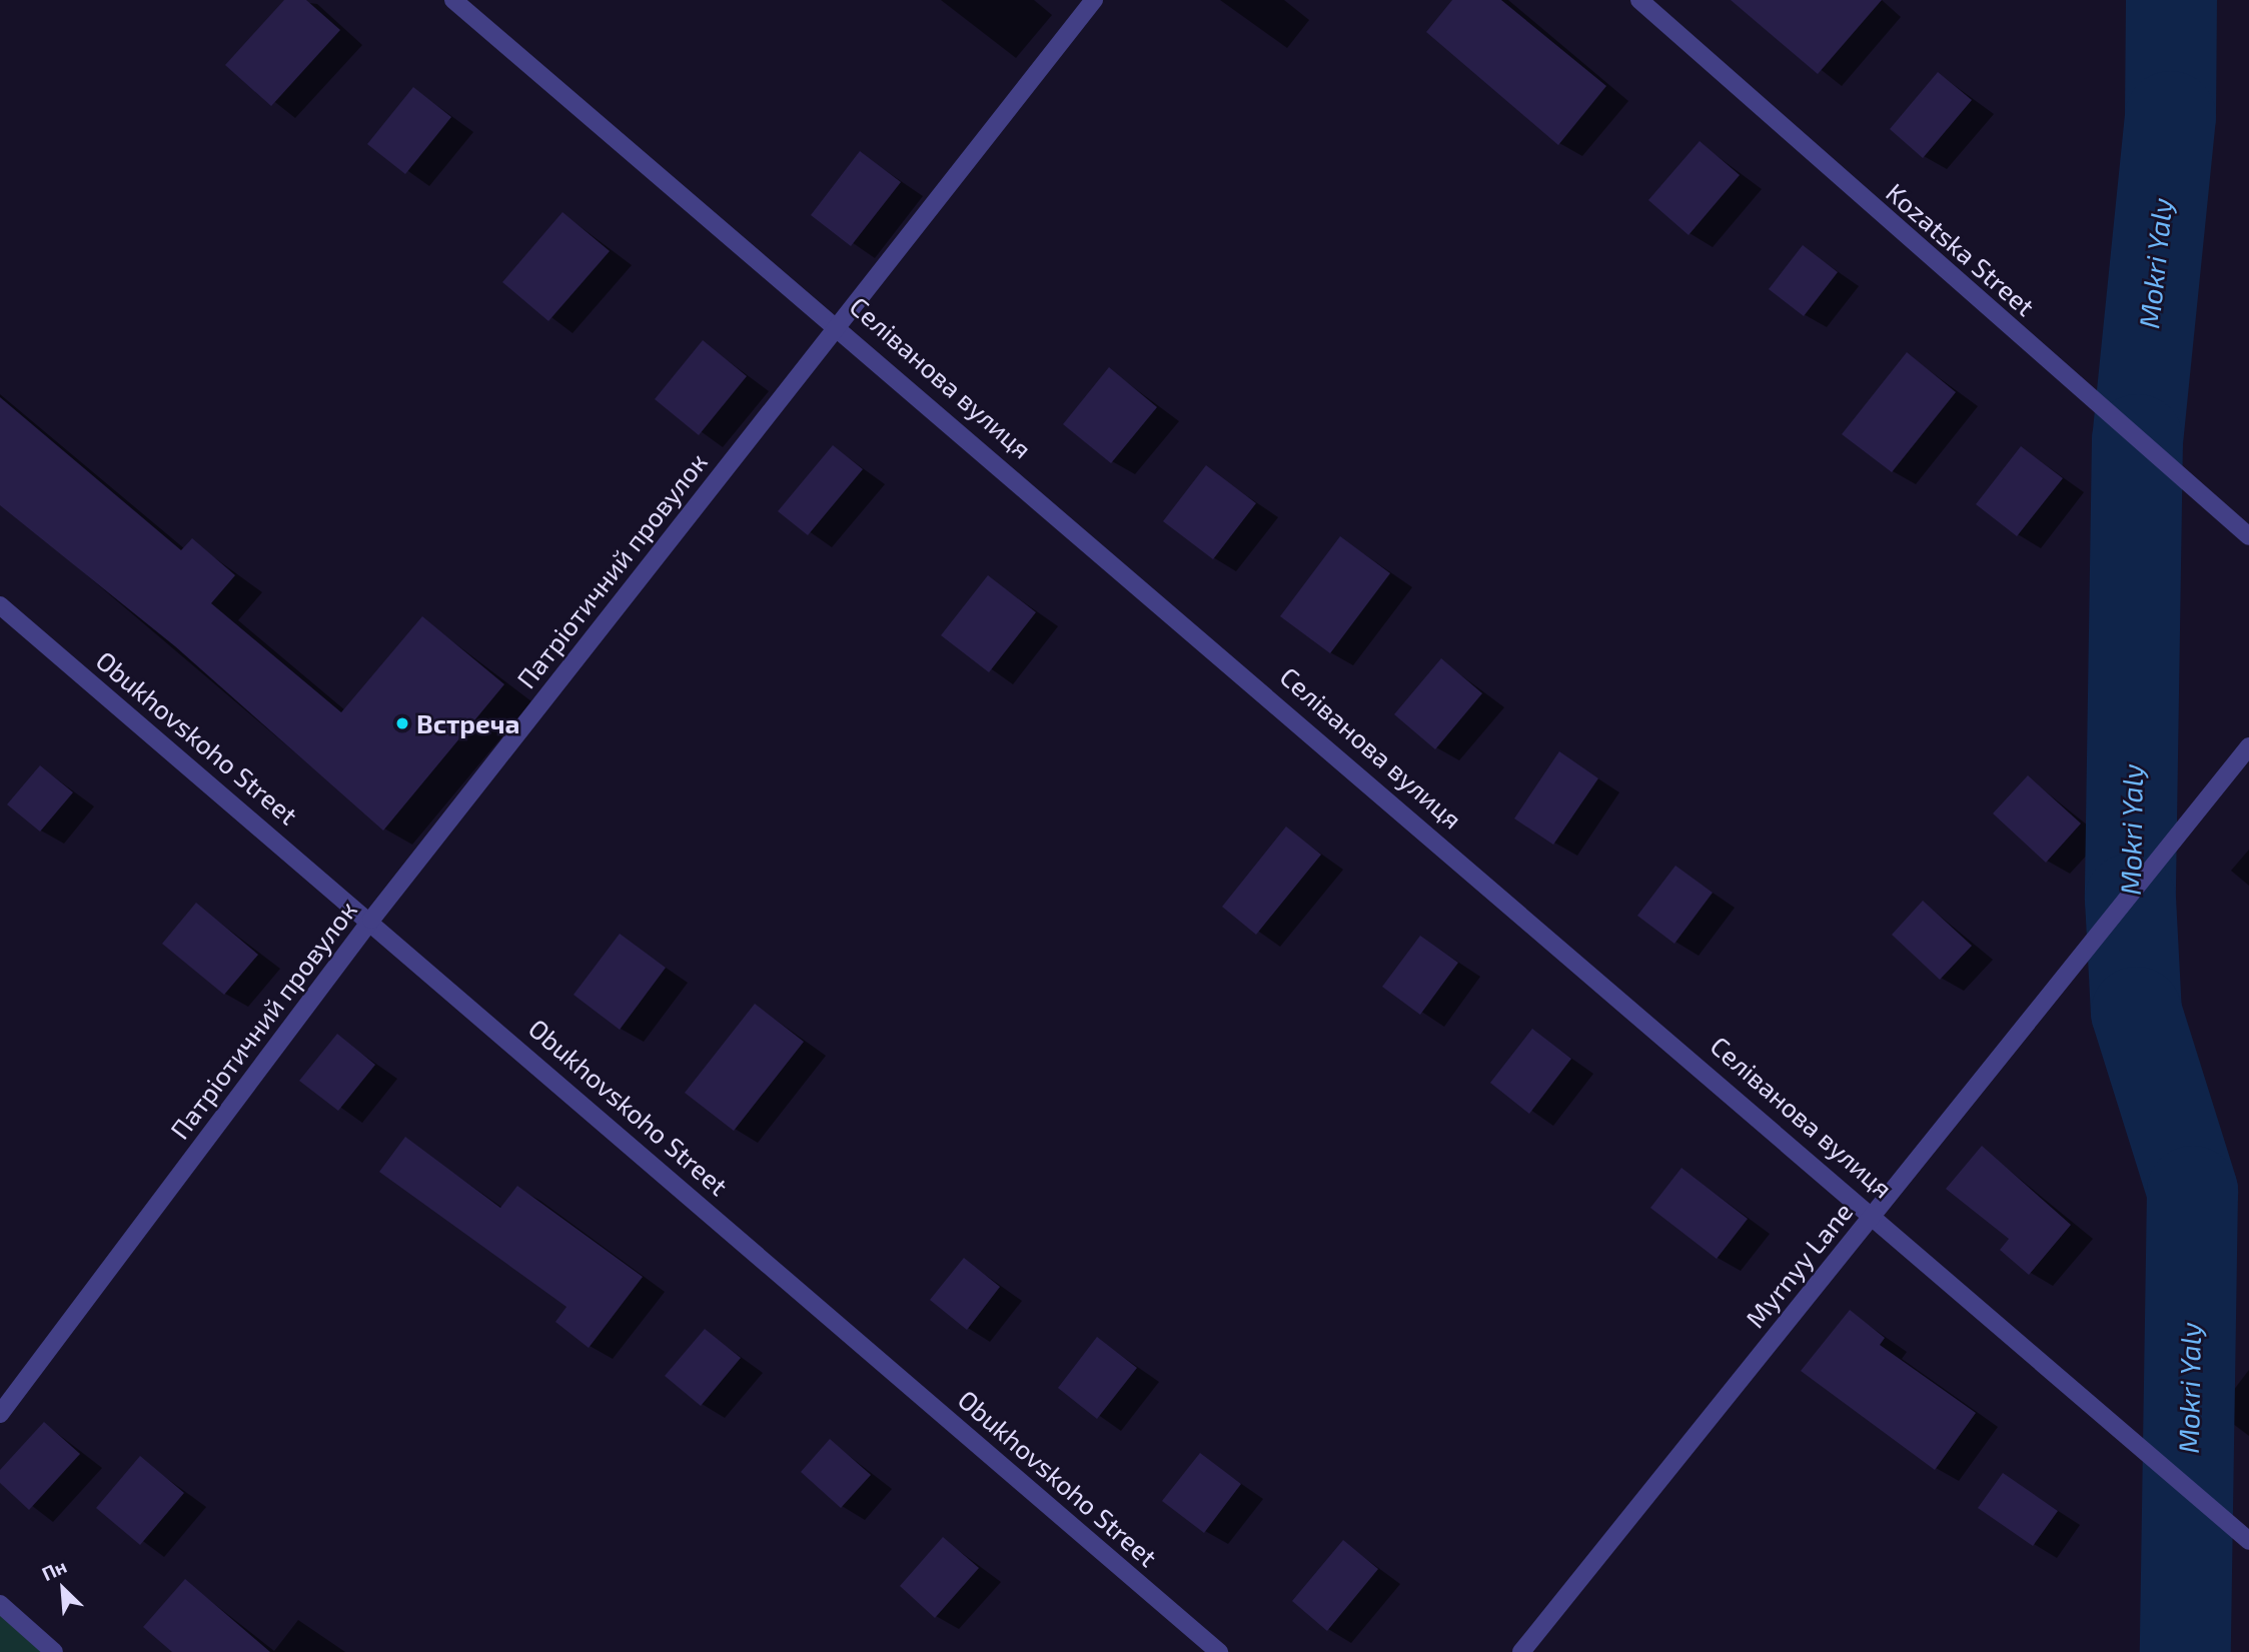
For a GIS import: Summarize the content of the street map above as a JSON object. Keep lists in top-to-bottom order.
{
  "streets": {
    "street": [
      "Kozatska Street",
      "Селіванова вулиця",
      "Патріотичний провулок",
      "Obukhovskoho Street",
      "Myrnyy Lane"
    ]
  },
  "crossings": [
    ["Селіванова вулиця", "Патріотичний провулок"],
    ["Селіванова вулиця", "Myrnyy Lane"],
    ["Патріотичний провулок", "Obukhovskoho Street"]
  ],
  "water": ["Mokri Yaly"],
  "places": ["Встреча"],
  "north": "top left"
}
